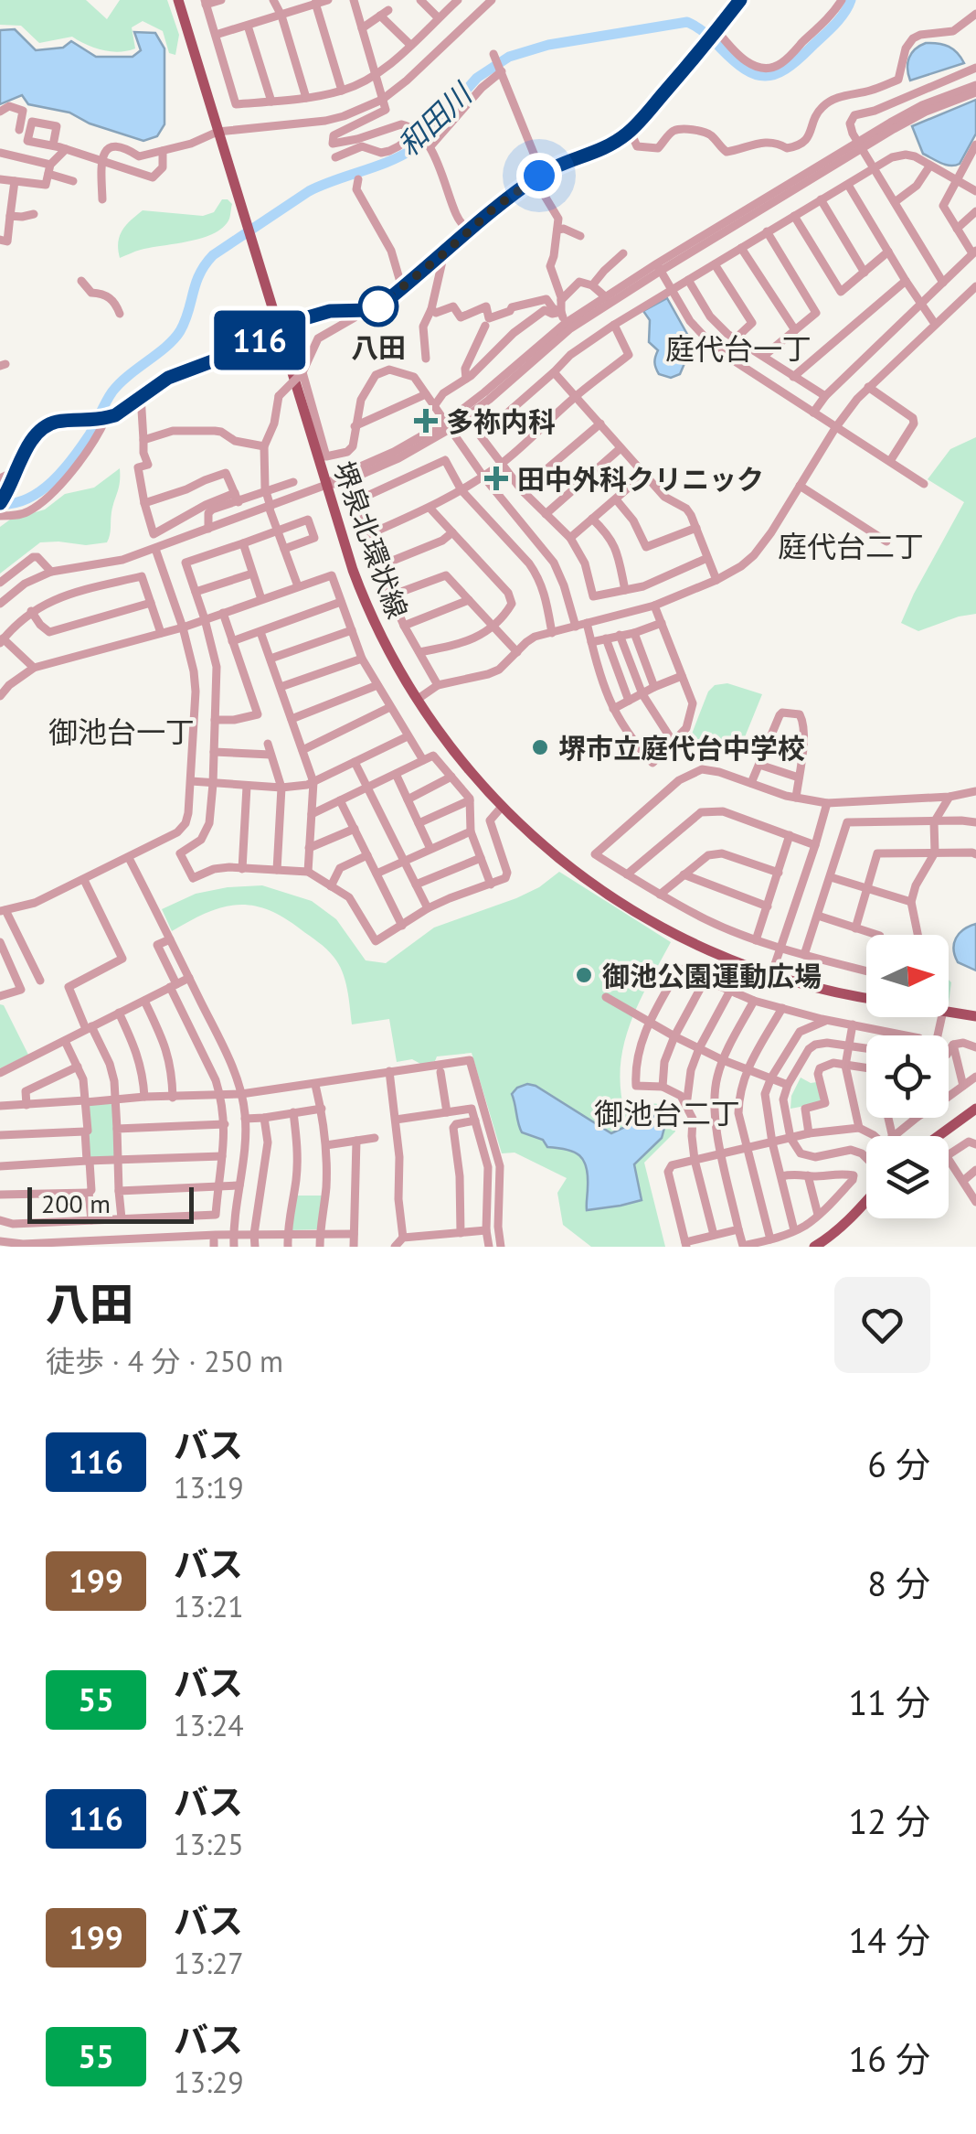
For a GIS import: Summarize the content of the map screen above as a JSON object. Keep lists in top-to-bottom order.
{
  "streets": {
    "main road": ["堺泉北環状線"]
  },
  "districts": [
    "庭代台一丁",
    "庭代台二丁",
    "御池台一丁",
    "御池台二丁"
  ],
  "water": ["和田川"],
  "places": {
    "other": ["八田", "堺市立庭代台中学校", "御池公園運動広場"],
    "health": ["多祢内科", "田中外科クリニック"]
  },
  "lines": ["bus line 116"],
  "scale_bar": "200 m",
  "north": "right",
  "page": {
    "on_map": "116",
    "scale": "200 m",
    "heading": ["八田", "徒歩 · 4 分 · 250 m"],
    "list": [
      {
        "mark": "116",
        "name": "バス",
        "note": "13:19",
        "value": "6 分"
      },
      {
        "mark": "199",
        "name": "バス",
        "note": "13:21",
        "value": "8 分"
      },
      {
        "mark": "55",
        "name": "バス",
        "note": "13:24",
        "value": "11 分"
      },
      {
        "mark": "116",
        "name": "バス",
        "note": "13:25",
        "value": "12 分"
      },
      {
        "mark": "199",
        "name": "バス",
        "note": "13:27",
        "value": "14 分"
      },
      {
        "mark": "55",
        "name": "バス",
        "note": "13:29",
        "value": "16 分"
      }
    ]
  }
}
